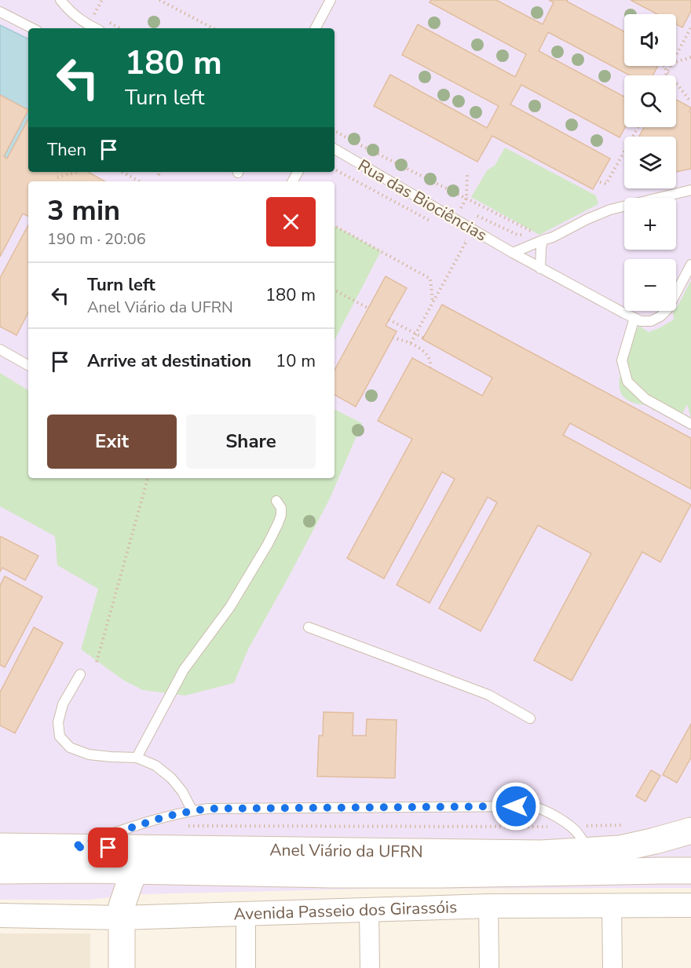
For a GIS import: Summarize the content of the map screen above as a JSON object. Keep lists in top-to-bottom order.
{
  "streets": {
    "main road": ["Anel Viário da UFRN"],
    "street": ["Avenida Passeio dos Girassóis"],
    "lane": ["Rua das Biociências"]
  },
  "page": {
    "map_buttons": ["+", "−"],
    "turn": ["180 m", "Turn left"],
    "then": "Then",
    "heading": ["3 min", "190 m · 20:06"],
    "list": [
      {
        "name": "Turn left",
        "note": "Anel Viário da UFRN",
        "value": "180 m"
      },
      {
        "name": "Arrive at destination",
        "value": "10 m"
      }
    ],
    "buttons": ["Exit", "Share"]
  }
}
